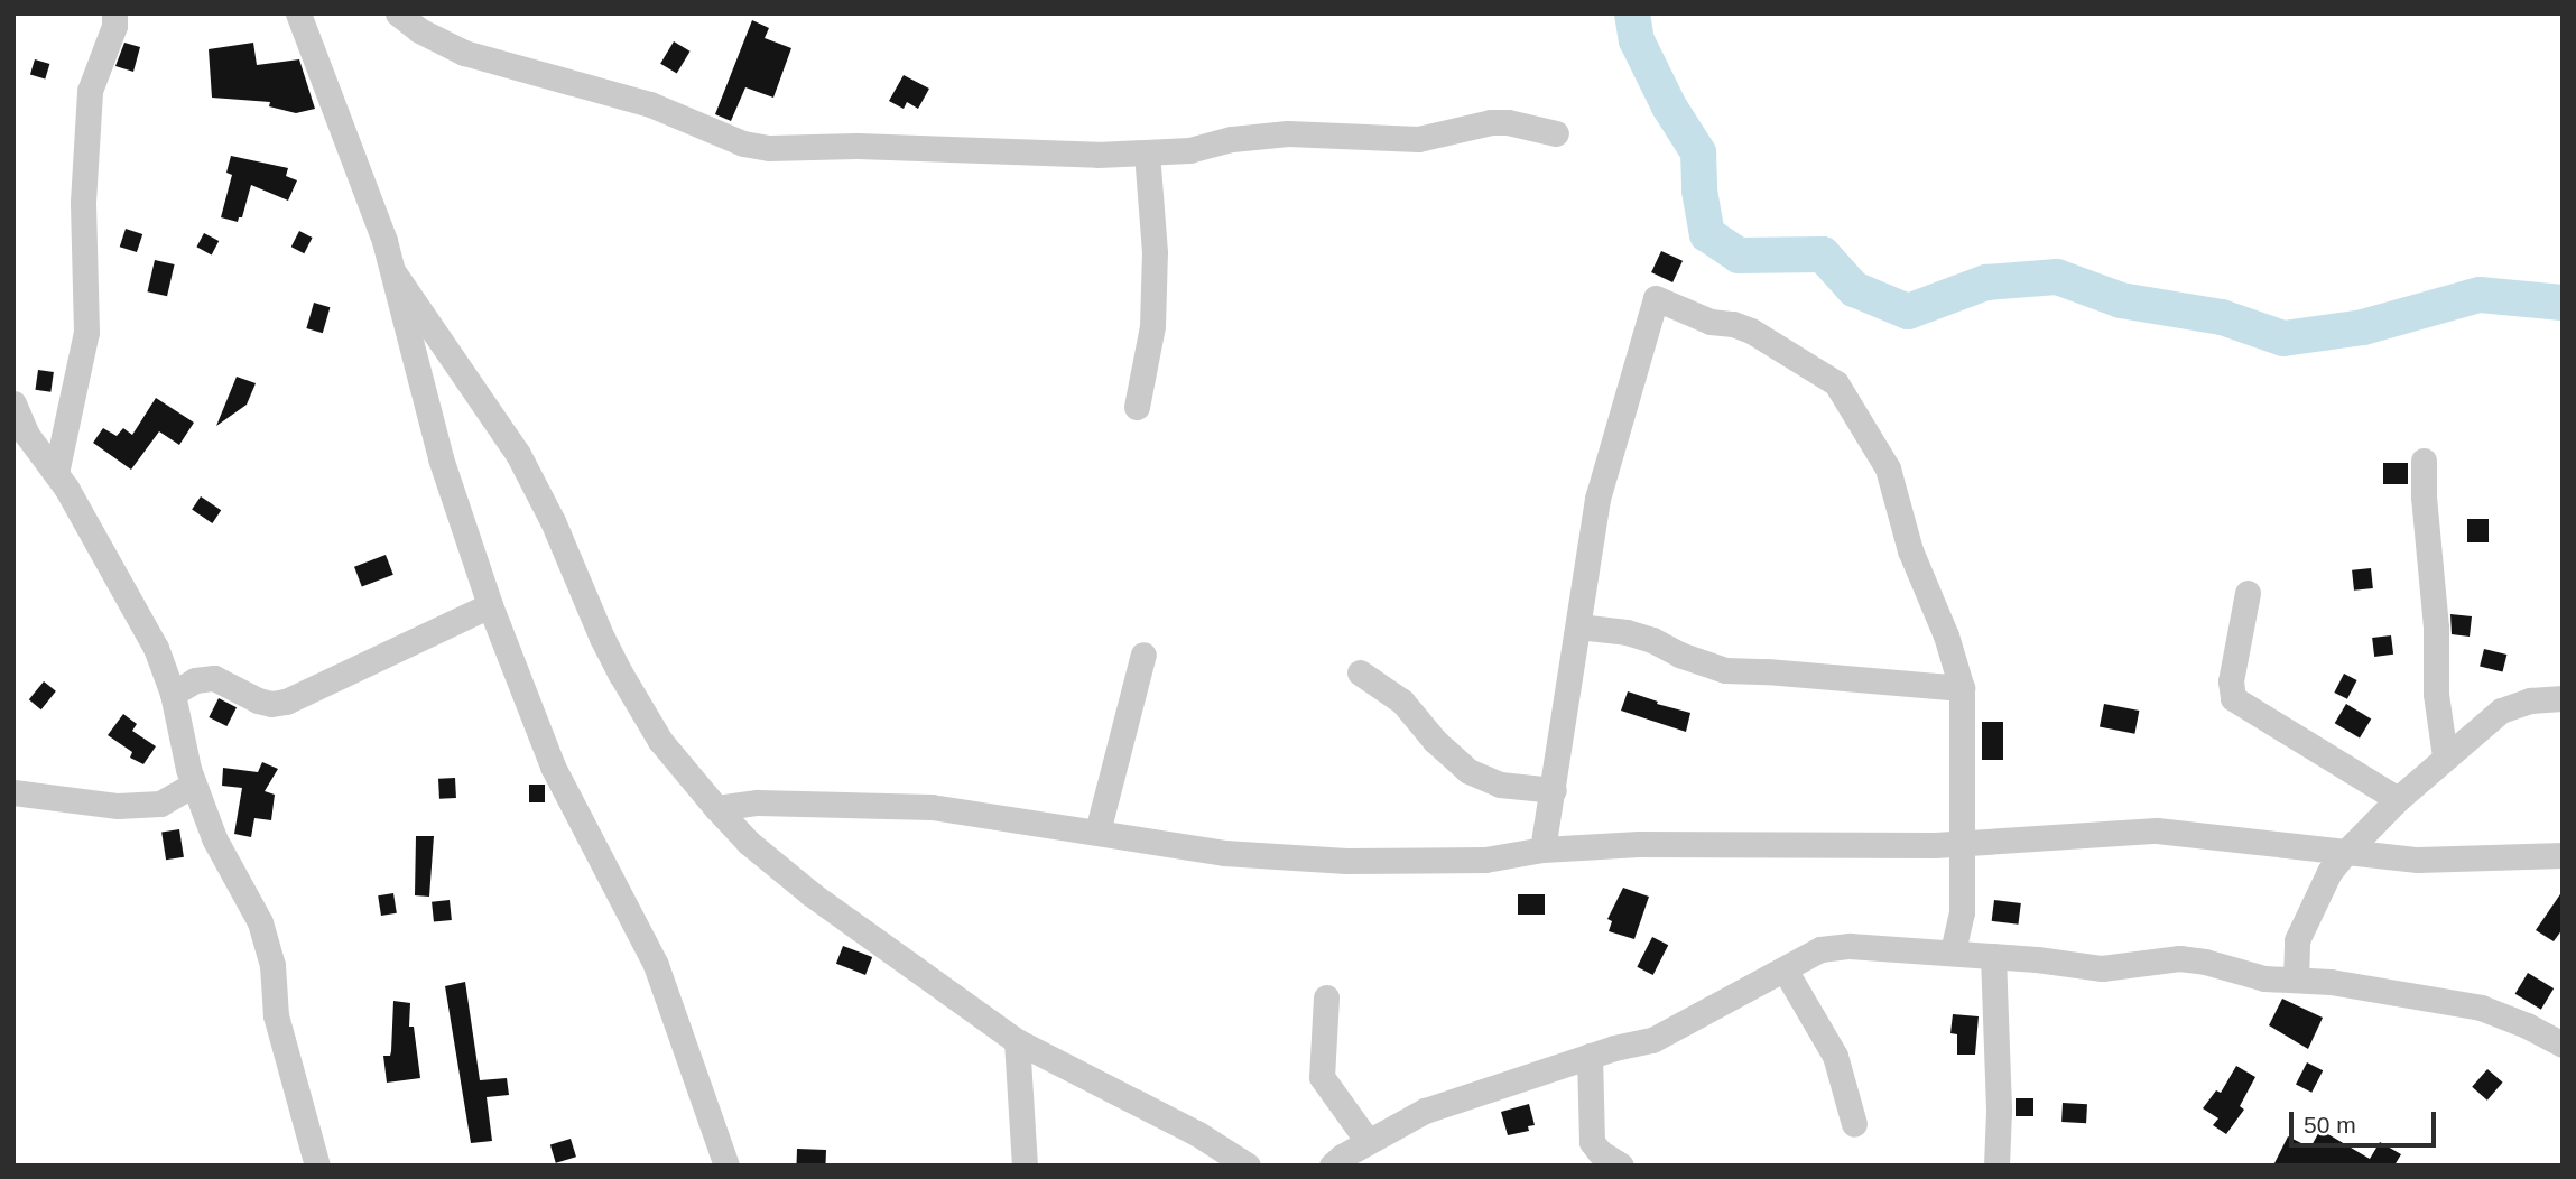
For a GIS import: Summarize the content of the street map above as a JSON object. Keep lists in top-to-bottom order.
{
  "scale_bar": "50 m"
}
